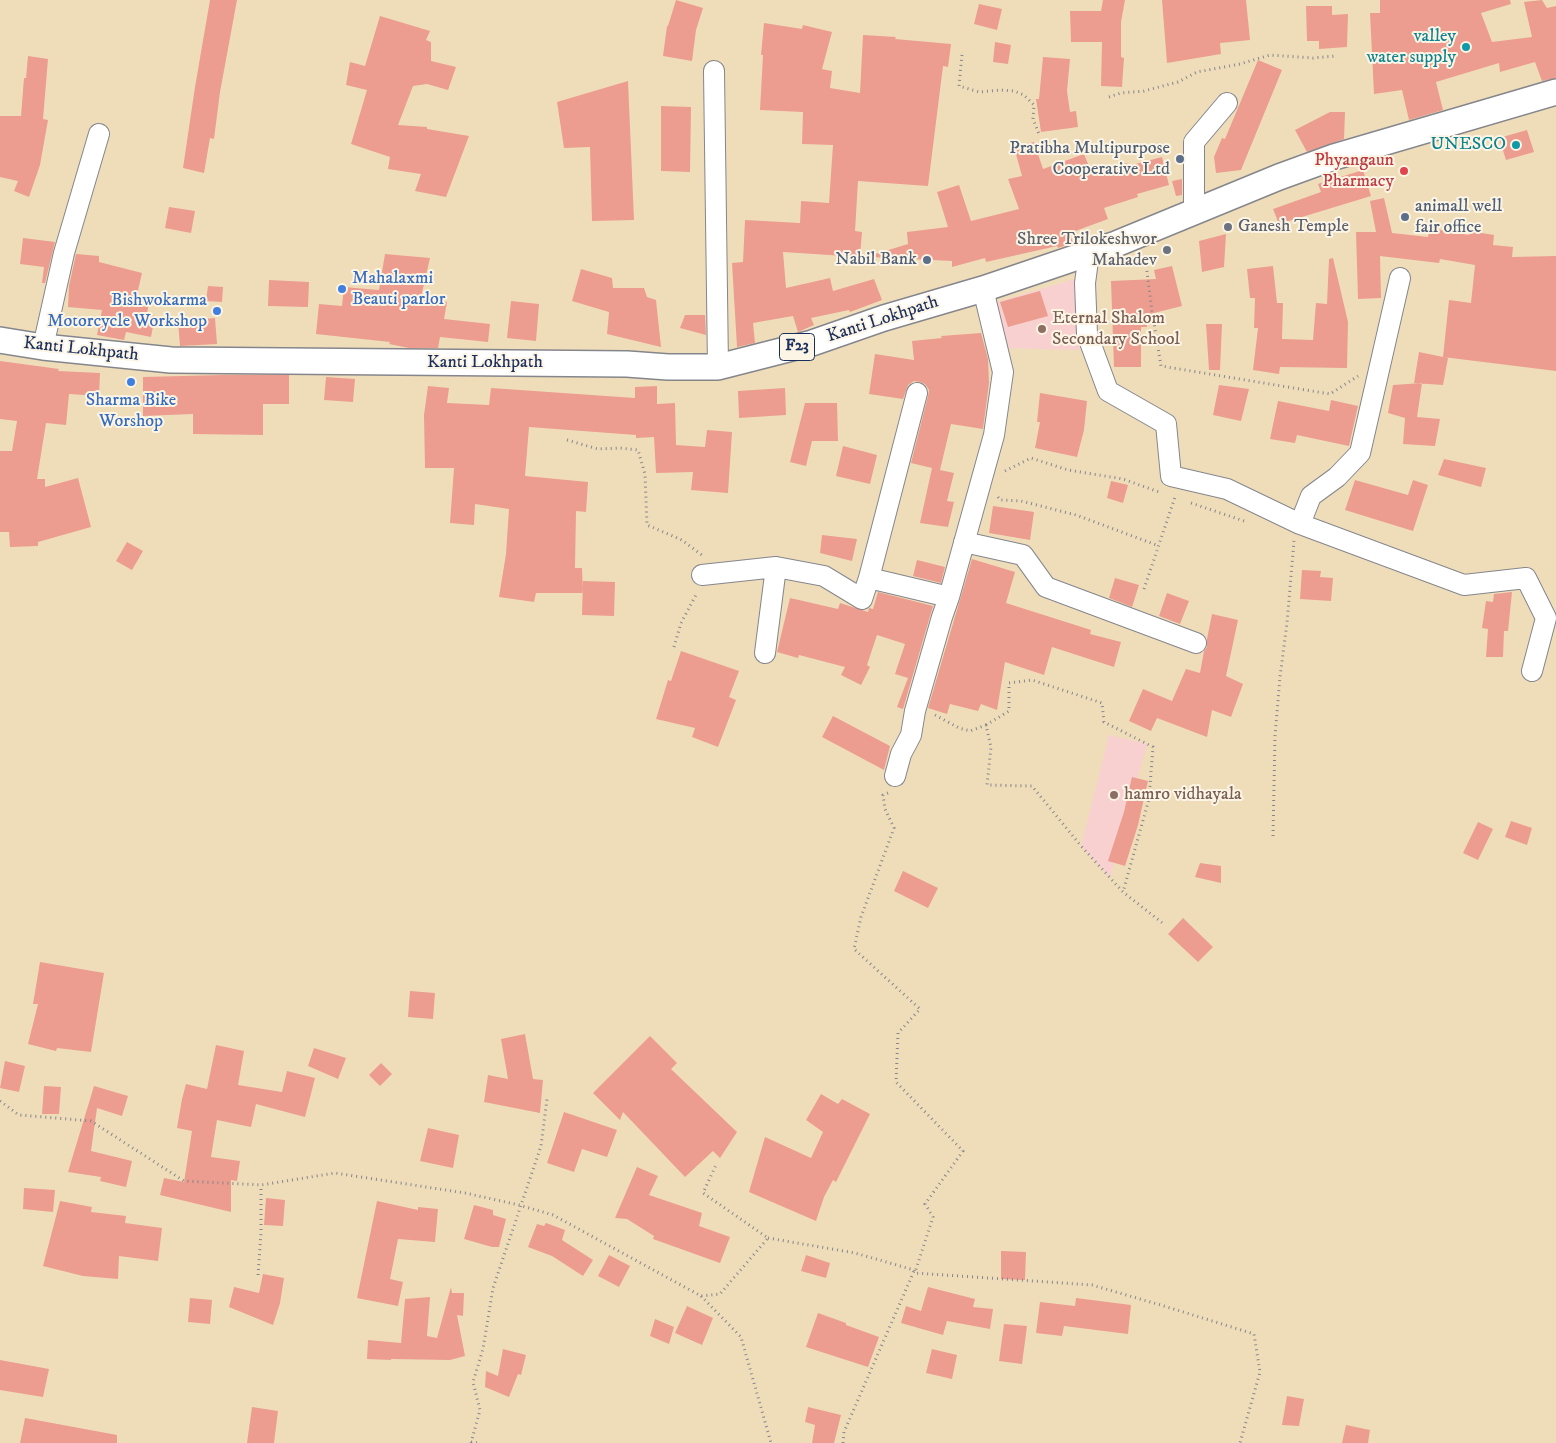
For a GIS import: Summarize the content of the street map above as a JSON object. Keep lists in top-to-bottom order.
{
  "streets": {
    "main road": ["Kanti Lokhpath", "F23"]
  },
  "places": [
    "valley water supply",
    "UNESCO",
    "Pratibha Multipurpose Cooperative Ltd",
    "Phyangaun Pharmacy",
    "animall well fair office",
    "Ganesh Temple",
    "Shree Trilokeshwor Mahadev",
    "Nabil Bank",
    "Mahalaxmi Beauti parlor",
    "Bishwokarma Motorcycle Workshop",
    "Eternal Shalom Secondary School",
    "Sharma Bike Worshop",
    "hamro vidhayala"
  ]
}
